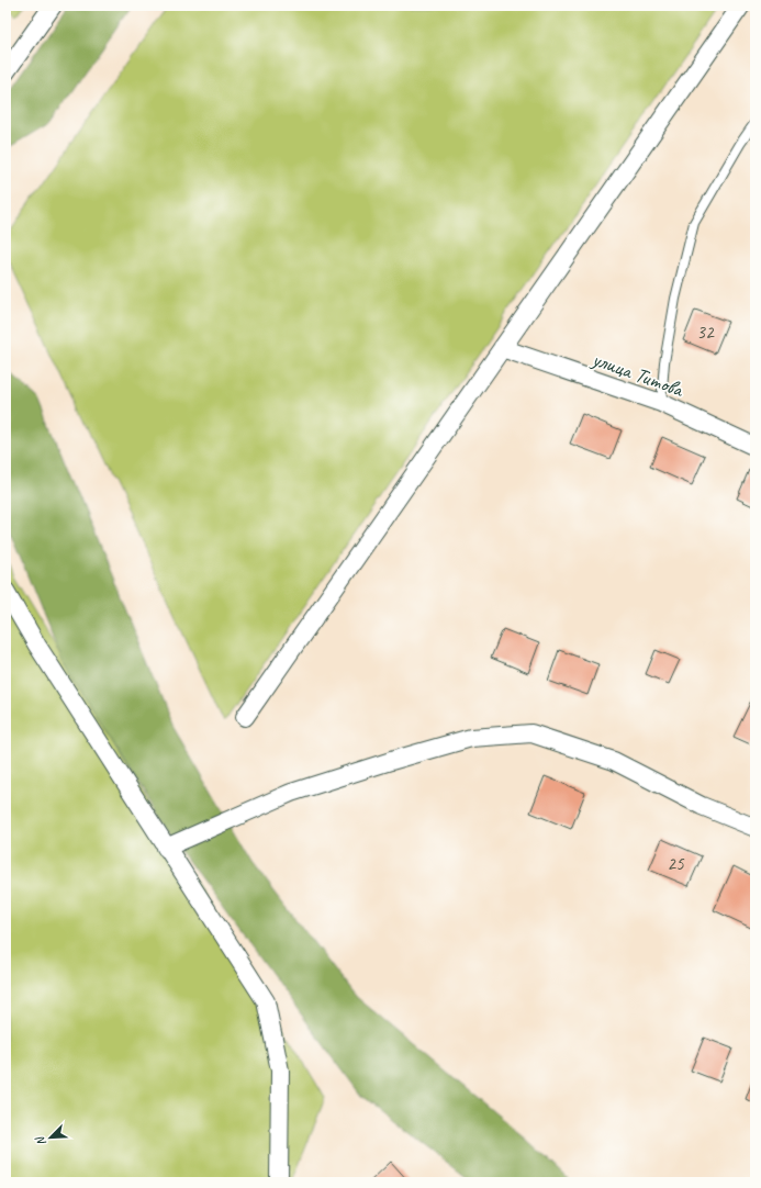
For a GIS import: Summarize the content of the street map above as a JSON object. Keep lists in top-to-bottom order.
{
  "streets": {
    "street": ["улица Титова"]
  },
  "house_numbers": ["32", "25"],
  "north": "bottom left"
}
